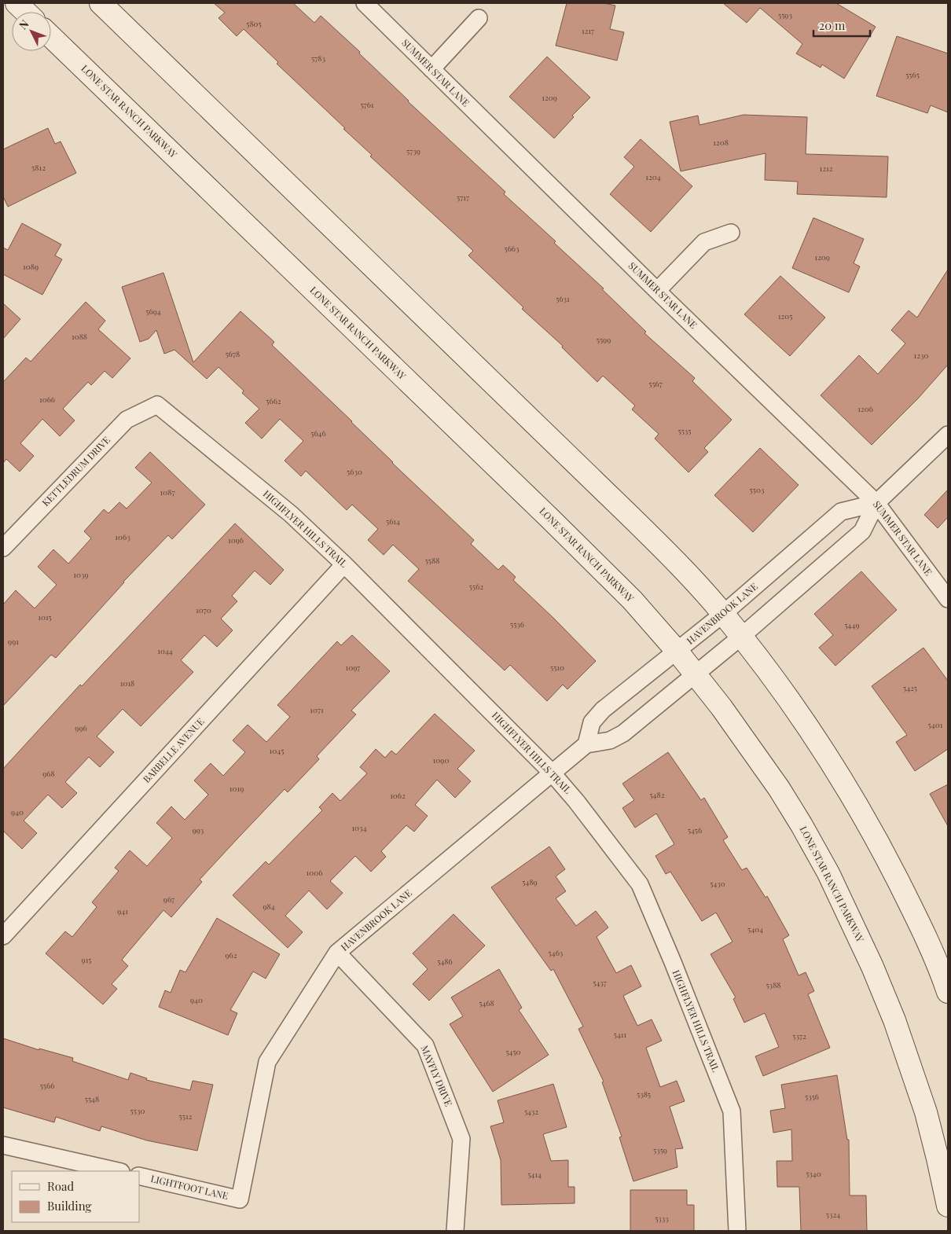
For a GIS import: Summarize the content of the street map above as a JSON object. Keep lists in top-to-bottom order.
{
  "streets": {
    "main road": ["LONE STAR RANCH PARKWAY"],
    "street": [
      "SUMMER STAR LANE",
      "KETTLEDRUM DRIVE",
      "HIGHFLYER HILLS TRAIL",
      "HAVENBROOK LANE",
      "BARBELLE AVENUE",
      "MAYFLY DRIVE",
      "LIGHTFOOT LANE"
    ]
  },
  "crossings": [
    ["SUMMER STAR LANE", "HAVENBROOK LANE"],
    ["LONE STAR RANCH PARKWAY", "HAVENBROOK LANE"],
    ["KETTLEDRUM DRIVE", "HIGHFLYER HILLS TRAIL"],
    ["HIGHFLYER HILLS TRAIL", "HAVENBROOK LANE"],
    ["HIGHFLYER HILLS TRAIL", "BARBELLE AVENUE"],
    ["HAVENBROOK LANE", "MAYFLY DRIVE"],
    ["HAVENBROOK LANE", "LIGHTFOOT LANE"]
  ],
  "house_numbers": [
    "5593",
    "5805",
    "1217",
    "5783",
    "5565",
    "1209",
    "5761",
    "1208",
    "5739",
    "5812",
    "1212",
    "1204",
    "5717",
    "5663",
    "1209",
    "1089",
    "5631",
    "5694",
    "1205",
    "1088",
    "5599",
    "5678",
    "1230",
    "5567",
    "1066",
    "5662",
    "1206",
    "5535",
    "5646",
    "5630",
    "5503",
    "1087",
    "5614",
    "1063",
    "1096",
    "5588",
    "1039",
    "5562",
    "1070",
    "1015",
    "5536",
    "5449",
    "991",
    "1044",
    "1097",
    "5510",
    "1018",
    "5425",
    "1071",
    "5401",
    "996",
    "1045",
    "1090",
    "968",
    "1019",
    "5482",
    "1062",
    "940",
    "1034",
    "993",
    "5456",
    "1006",
    "5489",
    "5430",
    "967",
    "984",
    "941",
    "5404",
    "5463",
    "962",
    "915",
    "5486",
    "5437",
    "5388",
    "940",
    "5468",
    "5411",
    "5372",
    "5450",
    "5566",
    "5385",
    "5356",
    "5548",
    "5530",
    "5432",
    "5512",
    "5359",
    "5340",
    "5414",
    "5324",
    "5333"
  ],
  "legend": ["Road", "Building"],
  "scale_bar": "20 m",
  "north": "top left"
}
